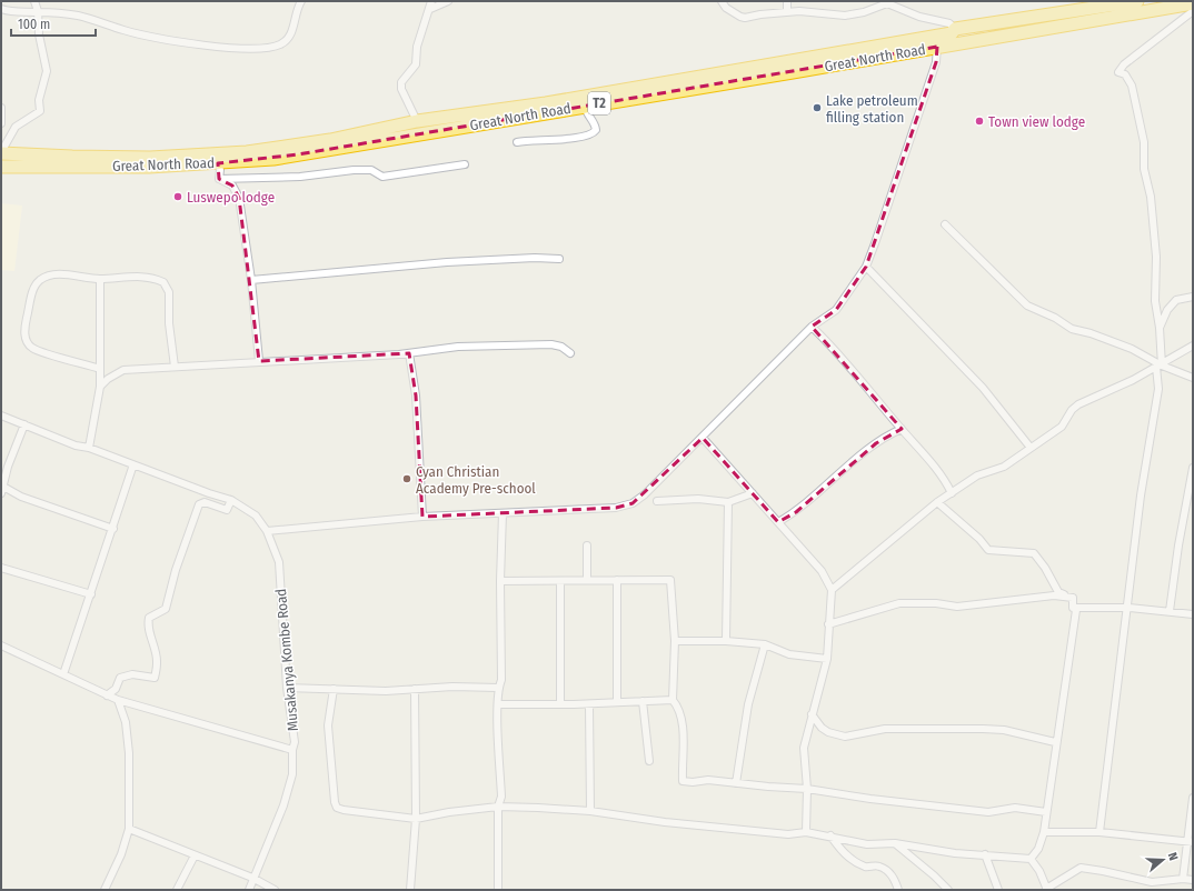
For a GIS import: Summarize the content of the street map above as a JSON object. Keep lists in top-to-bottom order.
{
  "streets": {
    "highway": ["Great North Road", "T2"],
    "street": ["Musakanya Kombe Road"]
  },
  "places": [
    "Lake petroleum filling station",
    "Town view lodge",
    "Luswepo lodge",
    "Cyan Christian Academy Pre-school"
  ],
  "scale_bar": "100 m",
  "north": "right"
}
